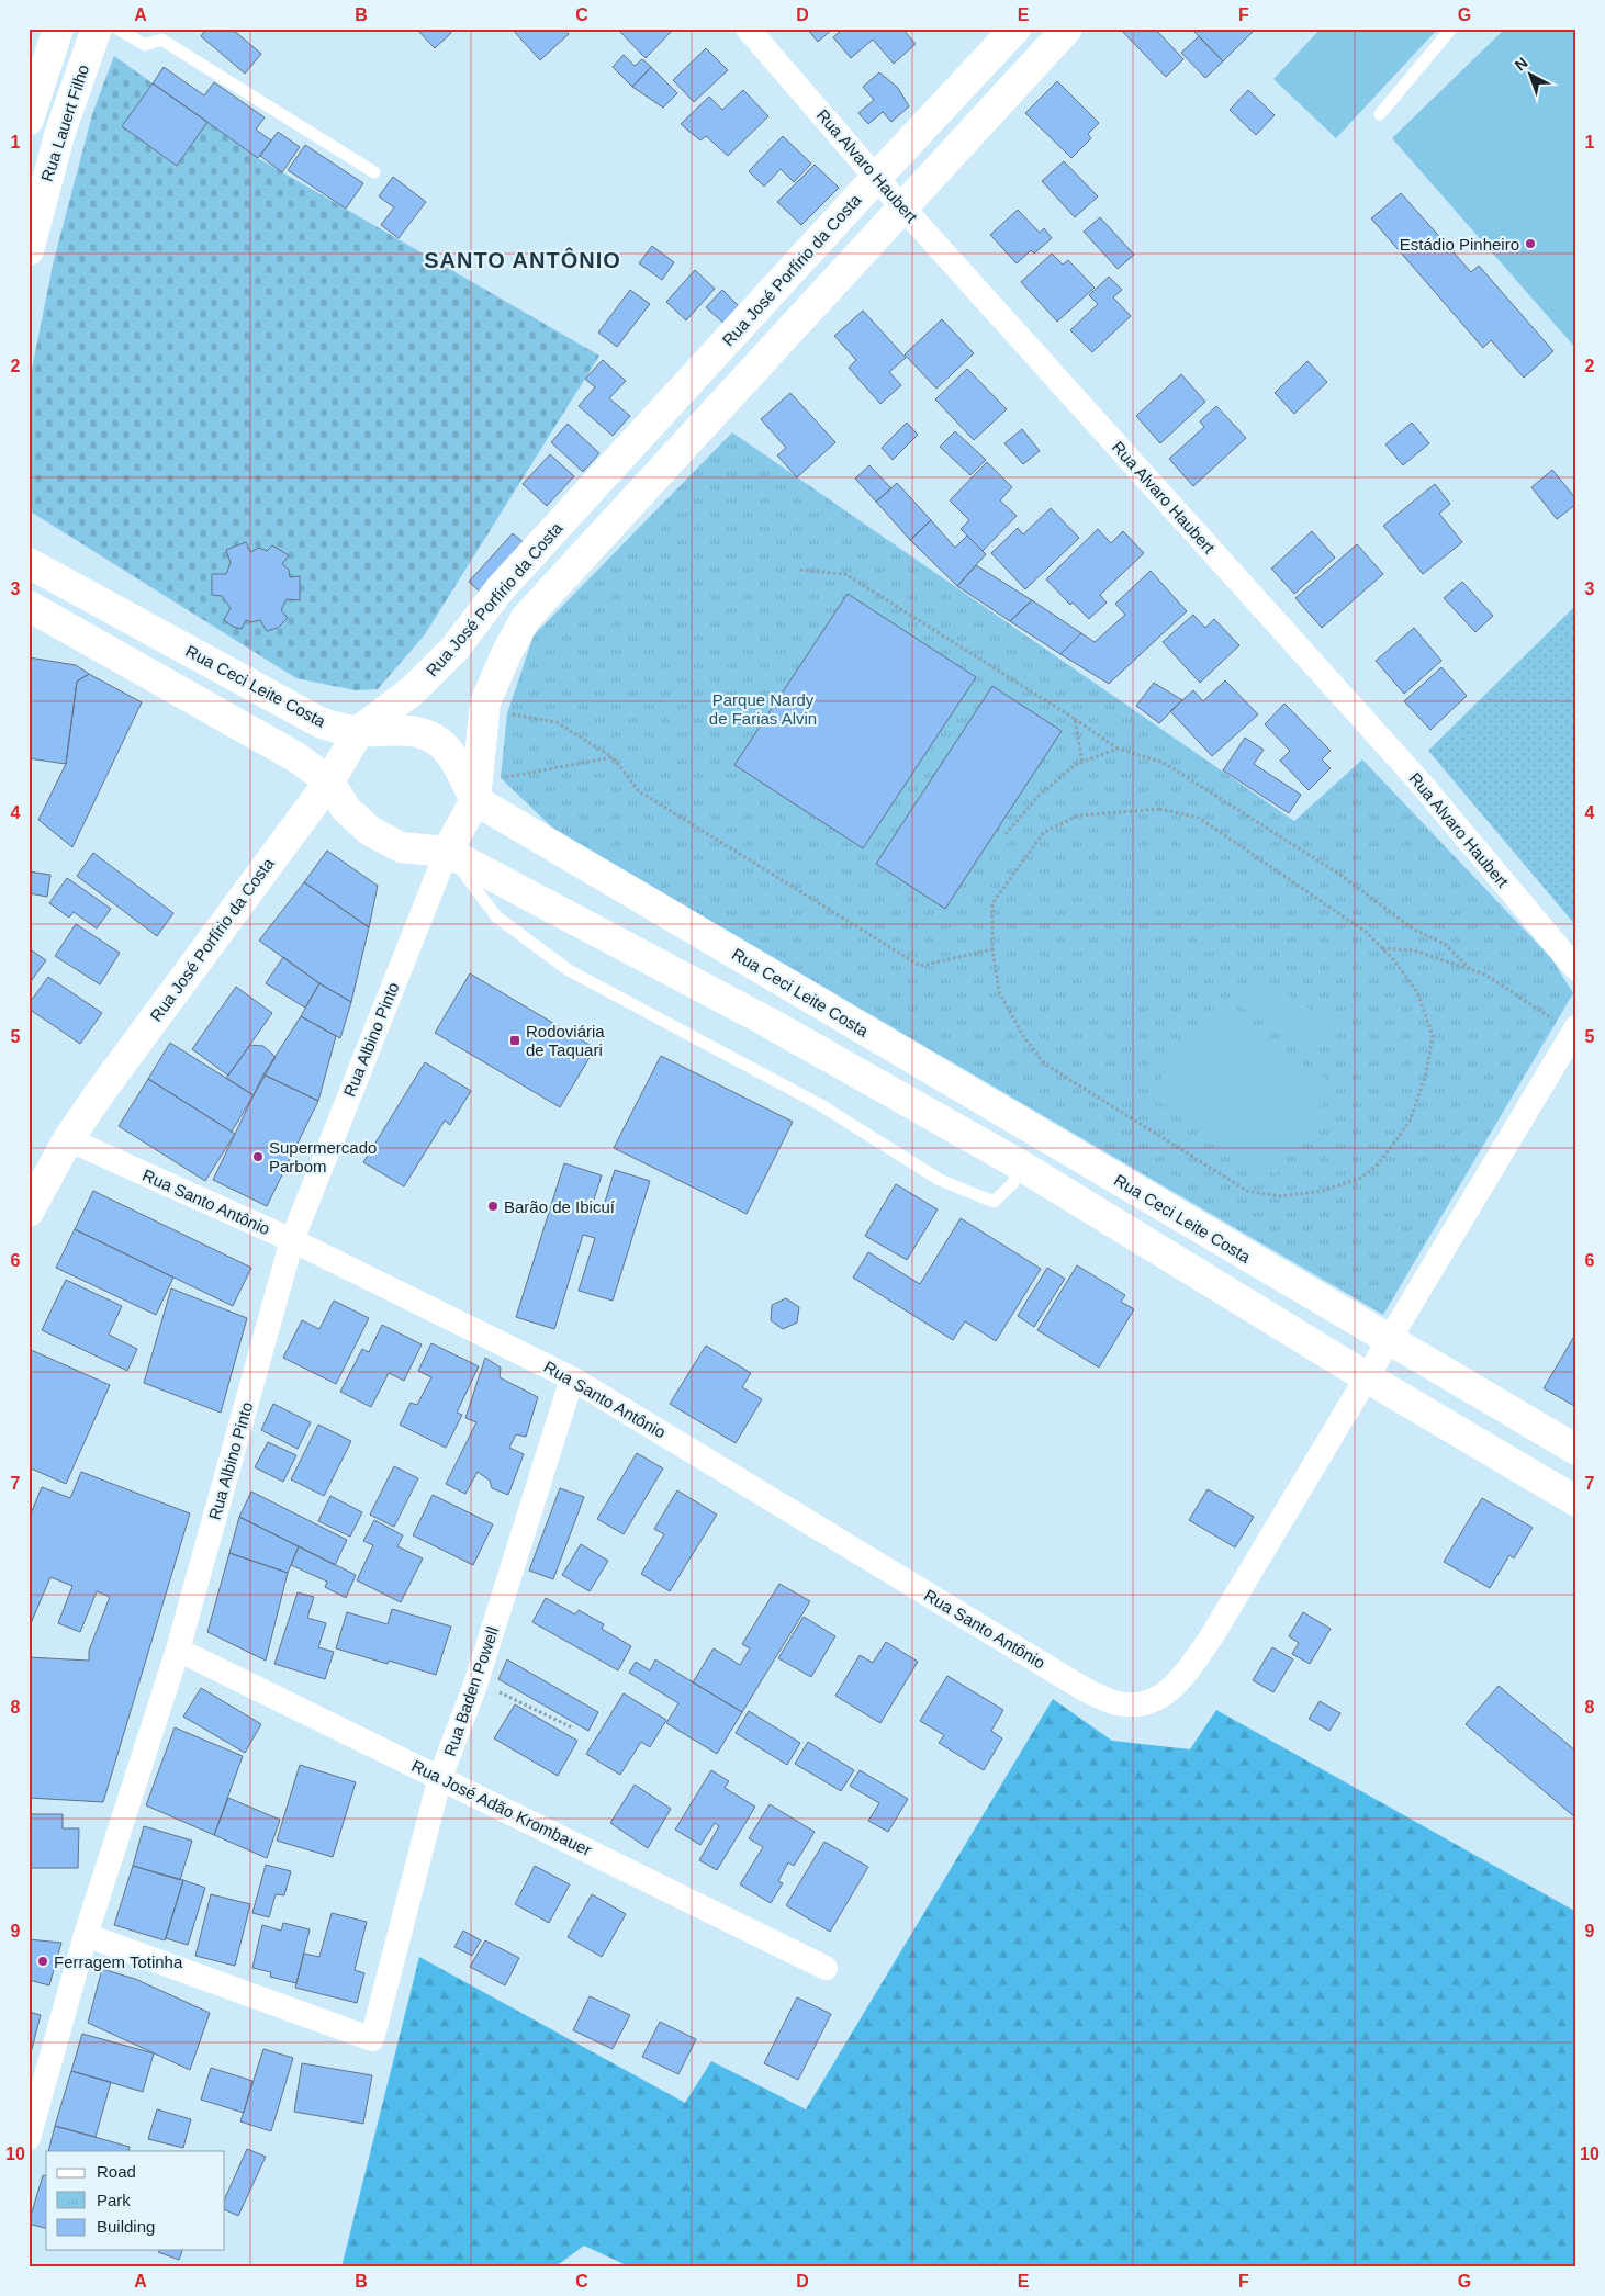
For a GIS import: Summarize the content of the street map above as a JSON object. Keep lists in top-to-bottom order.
{
  "streets": {
    "street": [
      "Rua Lauert Filho",
      "Rua Alvaro Haubert",
      "Rua José Porfírio da Costa",
      "Rua Ceci Leite Costa",
      "Rua Albino Pinto",
      "Rua Santo Antônio",
      "Rua Baden Powell",
      "Rua José Adão Krombauer"
    ]
  },
  "crossings": [
    ["Rua Alvaro Haubert", "Rua José Porfírio da Costa"],
    ["Rua José Porfírio da Costa", "Rua Ceci Leite Costa"],
    ["Rua José Porfírio da Costa", "Rua Albino Pinto"],
    ["Rua José Porfírio da Costa", "Rua Santo Antônio"],
    ["Rua Ceci Leite Costa", "Rua Albino Pinto"],
    ["Rua Albino Pinto", "Rua Santo Antônio"],
    ["Rua Albino Pinto", "Rua Baden Powell"],
    ["Rua Albino Pinto", "Rua José Adão Krombauer"],
    ["Rua Santo Antônio", "Rua Baden Powell"],
    ["Rua Baden Powell", "Rua José Adão Krombauer"]
  ],
  "districts": ["SANTO ANTÔNIO"],
  "parks": ["Parque Nardy de Farias Alvin"],
  "places": {
    "other": [
      "Estádio Pinheiro",
      "Supermercado Parbom",
      "Barão de Ibicuí",
      "Ferragem Totinha"
    ],
    "transit": ["Rodoviária de Taquari"]
  },
  "legend": ["Road", "Park", "Building"],
  "north": "top left",
  "grid": {
    "columns": [
      "A",
      "B",
      "C",
      "D",
      "E",
      "F",
      "G"
    ],
    "rows": [
      "1",
      "2",
      "3",
      "4",
      "5",
      "6",
      "7",
      "8",
      "9",
      "10"
    ]
  }
}
